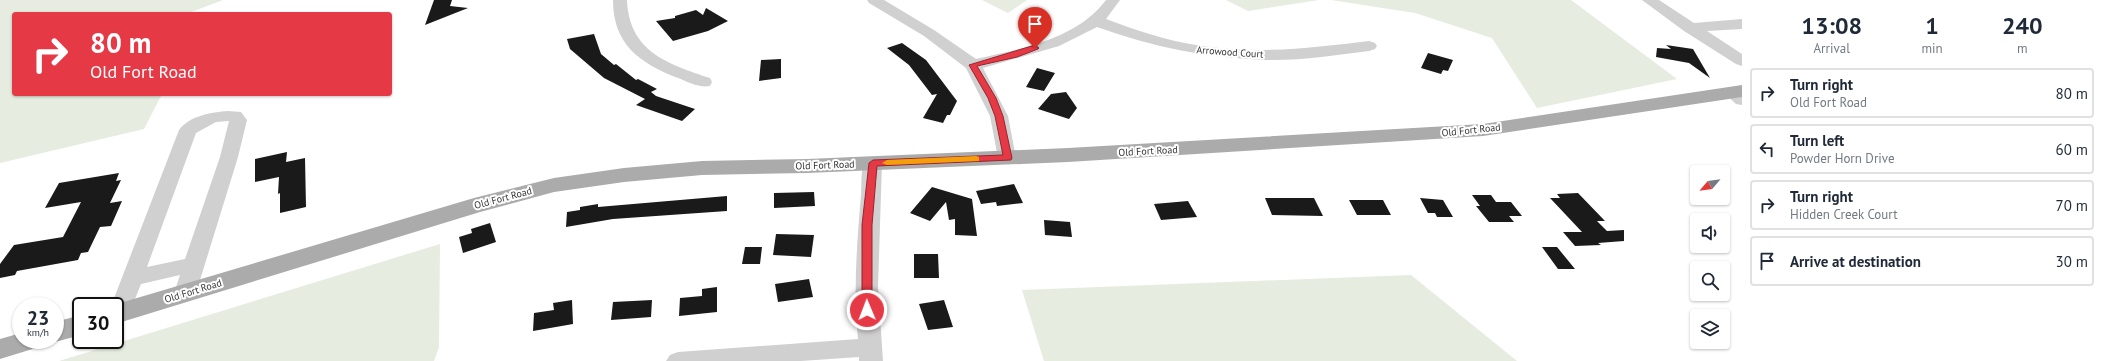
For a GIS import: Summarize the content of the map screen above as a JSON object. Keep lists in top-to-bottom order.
{
  "streets": {
    "main road": ["Old Fort Road"],
    "street": ["Arrowood Court"]
  },
  "north": "bottom left",
  "page": {
    "eta": [
      "13:08",
      "Arrival",
      "1",
      "min",
      "240",
      "m"
    ],
    "turn": ["80 m", "Old Fort Road"],
    "list": [
      {
        "name": "Turn right",
        "note": "Old Fort Road",
        "value": "80 m"
      },
      {
        "name": "Turn left",
        "note": "Powder Horn Drive",
        "value": "60 m"
      },
      {
        "name": "Turn right",
        "note": "Hidden Creek Court",
        "value": "70 m"
      },
      {
        "name": "Arrive at destination",
        "value": "30 m"
      }
    ],
    "speed": "23 km/h",
    "limit": "30"
  }
}
